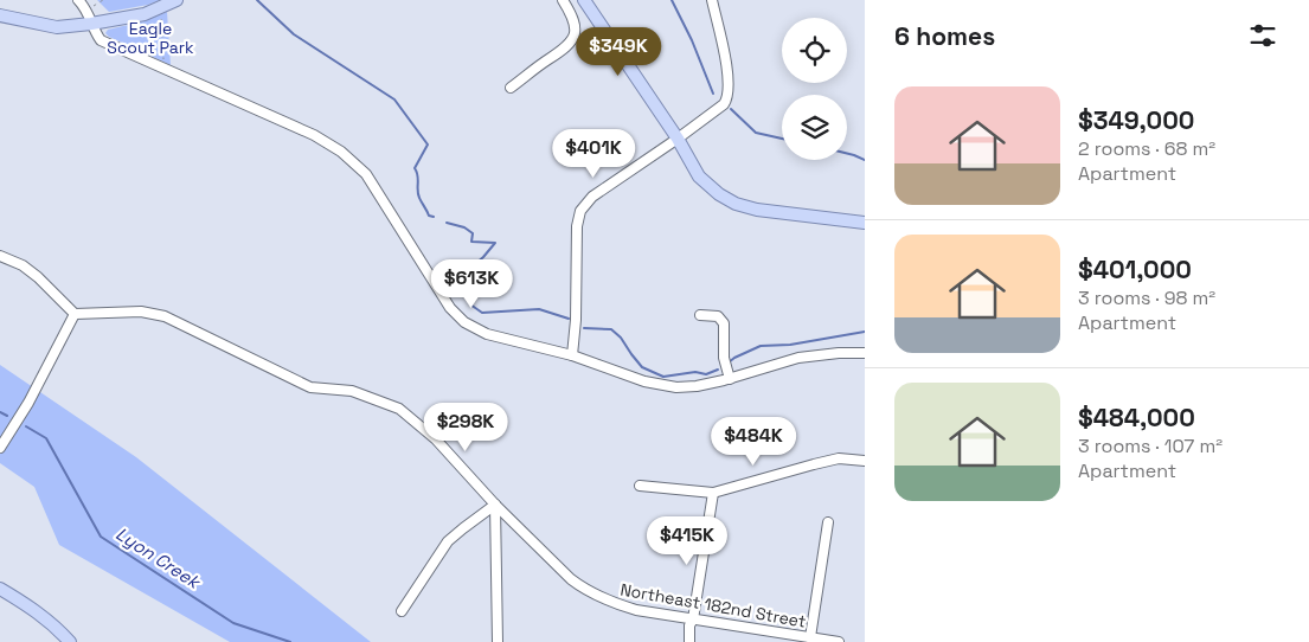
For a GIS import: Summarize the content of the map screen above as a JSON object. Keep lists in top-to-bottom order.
{
  "streets": {
    "street": ["Northeast 182nd Street"]
  },
  "water": ["Lyon Creek"],
  "parks": ["Eagle Scout Park"],
  "page": {
    "heading": "6 homes",
    "price": [
      "$349K",
      "$401K",
      "$613K",
      "$298K",
      "$484K",
      "$415K"
    ],
    "list": [
      {
        "name": "$349,000",
        "note": "2 rooms · 68 m² · Apartment"
      },
      {
        "name": "$401,000",
        "note": "3 rooms · 98 m² · Apartment"
      },
      {
        "name": "$484,000",
        "note": "3 rooms · 107 m² · Apartment"
      }
    ]
  }
}
